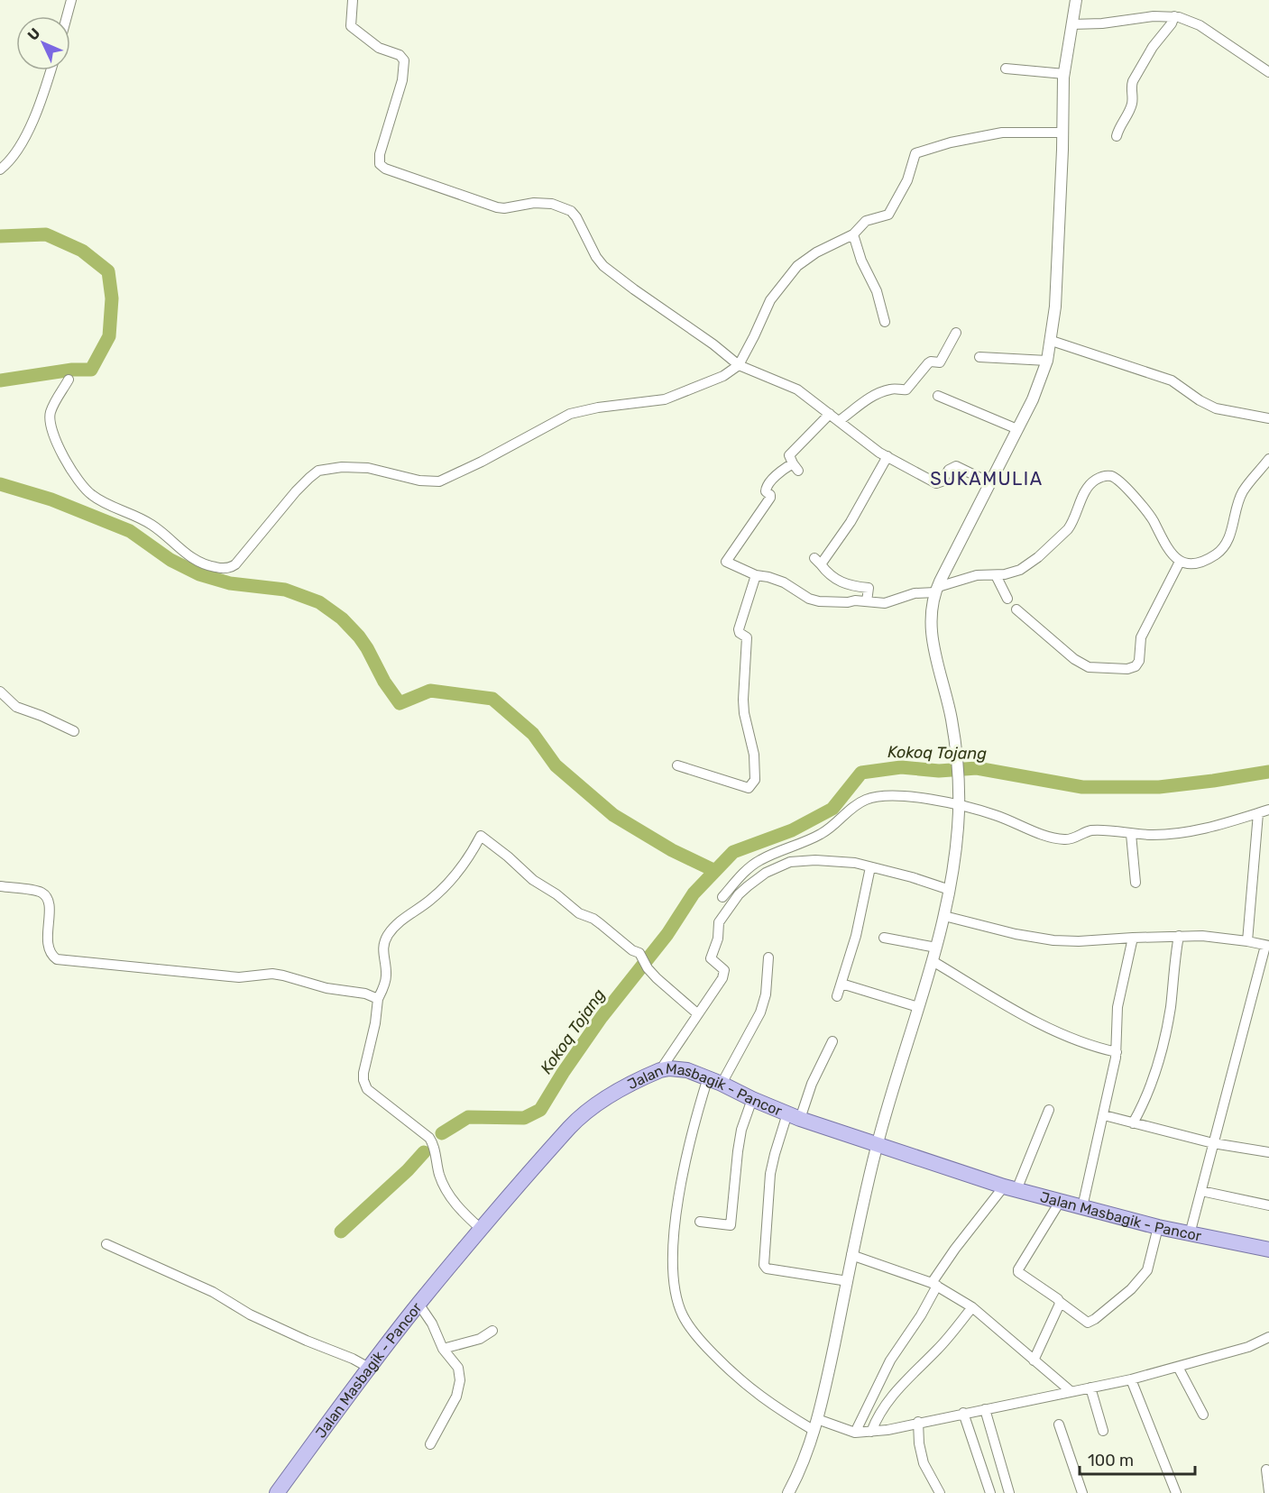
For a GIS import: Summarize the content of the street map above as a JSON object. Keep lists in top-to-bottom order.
{
  "streets": {
    "main road": ["Jalan Masbagik - Pancor"]
  },
  "districts": ["SUKAMULIA"],
  "water": ["Kokoq Tojang"],
  "scale_bar": "100 m",
  "north": "top left"
}
